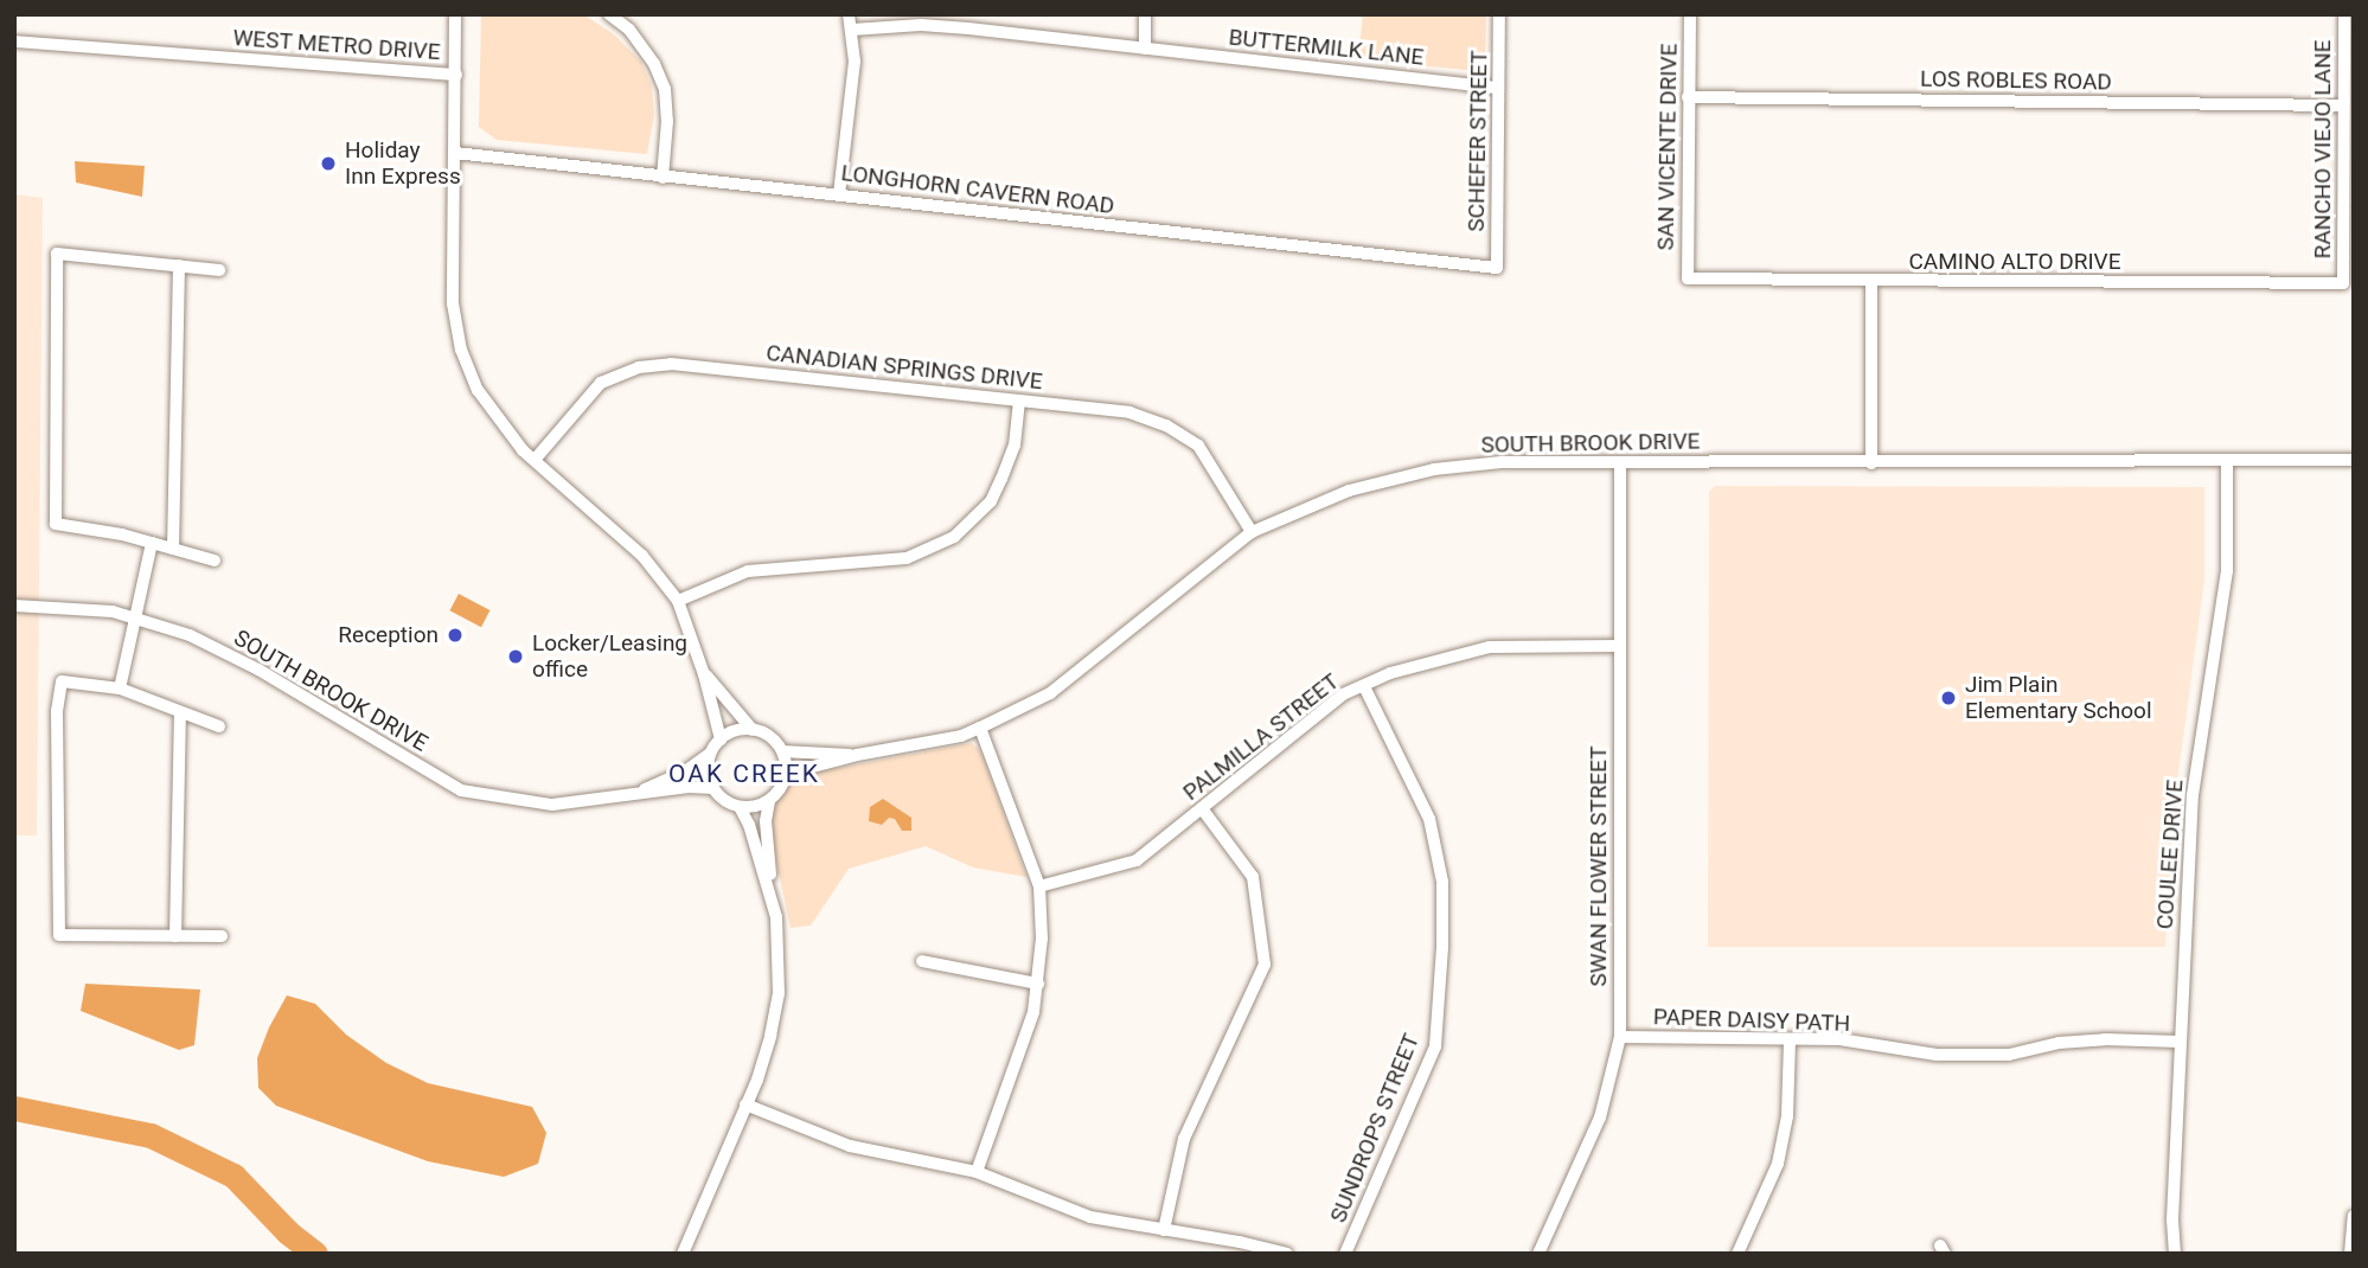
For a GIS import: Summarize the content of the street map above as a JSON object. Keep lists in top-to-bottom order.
{
  "streets": {
    "street": [
      "WEST METRO DRIVE",
      "BUTTERMILK LANE",
      "LOS ROBLES ROAD",
      "SCHEFER STREET",
      "SAN VICENTE DRIVE",
      "RANCHO VIEJO LANE",
      "LONGHORN CAVERN ROAD",
      "CAMINO ALTO DRIVE",
      "CANADIAN SPRINGS DRIVE",
      "SOUTH BROOK DRIVE",
      "PALMILLA STREET",
      "COULEE DRIVE",
      "SWAN FLOWER STREET",
      "PAPER DAISY PATH",
      "SUNDROPS STREET"
    ]
  },
  "crossings": [
    ["BUTTERMILK LANE", "SCHEFER STREET"],
    ["LOS ROBLES ROAD", "SAN VICENTE DRIVE"],
    ["LOS ROBLES ROAD", "RANCHO VIEJO LANE"],
    ["SCHEFER STREET", "LONGHORN CAVERN ROAD"],
    ["SAN VICENTE DRIVE", "CAMINO ALTO DRIVE"],
    ["RANCHO VIEJO LANE", "CAMINO ALTO DRIVE"],
    ["CANADIAN SPRINGS DRIVE", "SOUTH BROOK DRIVE"],
    ["SOUTH BROOK DRIVE", "COULEE DRIVE"],
    ["SOUTH BROOK DRIVE", "SWAN FLOWER STREET"],
    ["PALMILLA STREET", "SWAN FLOWER STREET"],
    ["PALMILLA STREET", "SUNDROPS STREET"],
    ["COULEE DRIVE", "PAPER DAISY PATH"],
    ["SWAN FLOWER STREET", "PAPER DAISY PATH"]
  ],
  "districts": ["OAK CREEK"],
  "places": [
    "Holiday Inn Express",
    "Reception",
    "Locker/Leasing office",
    "Jim Plain Elementary School"
  ]
}
